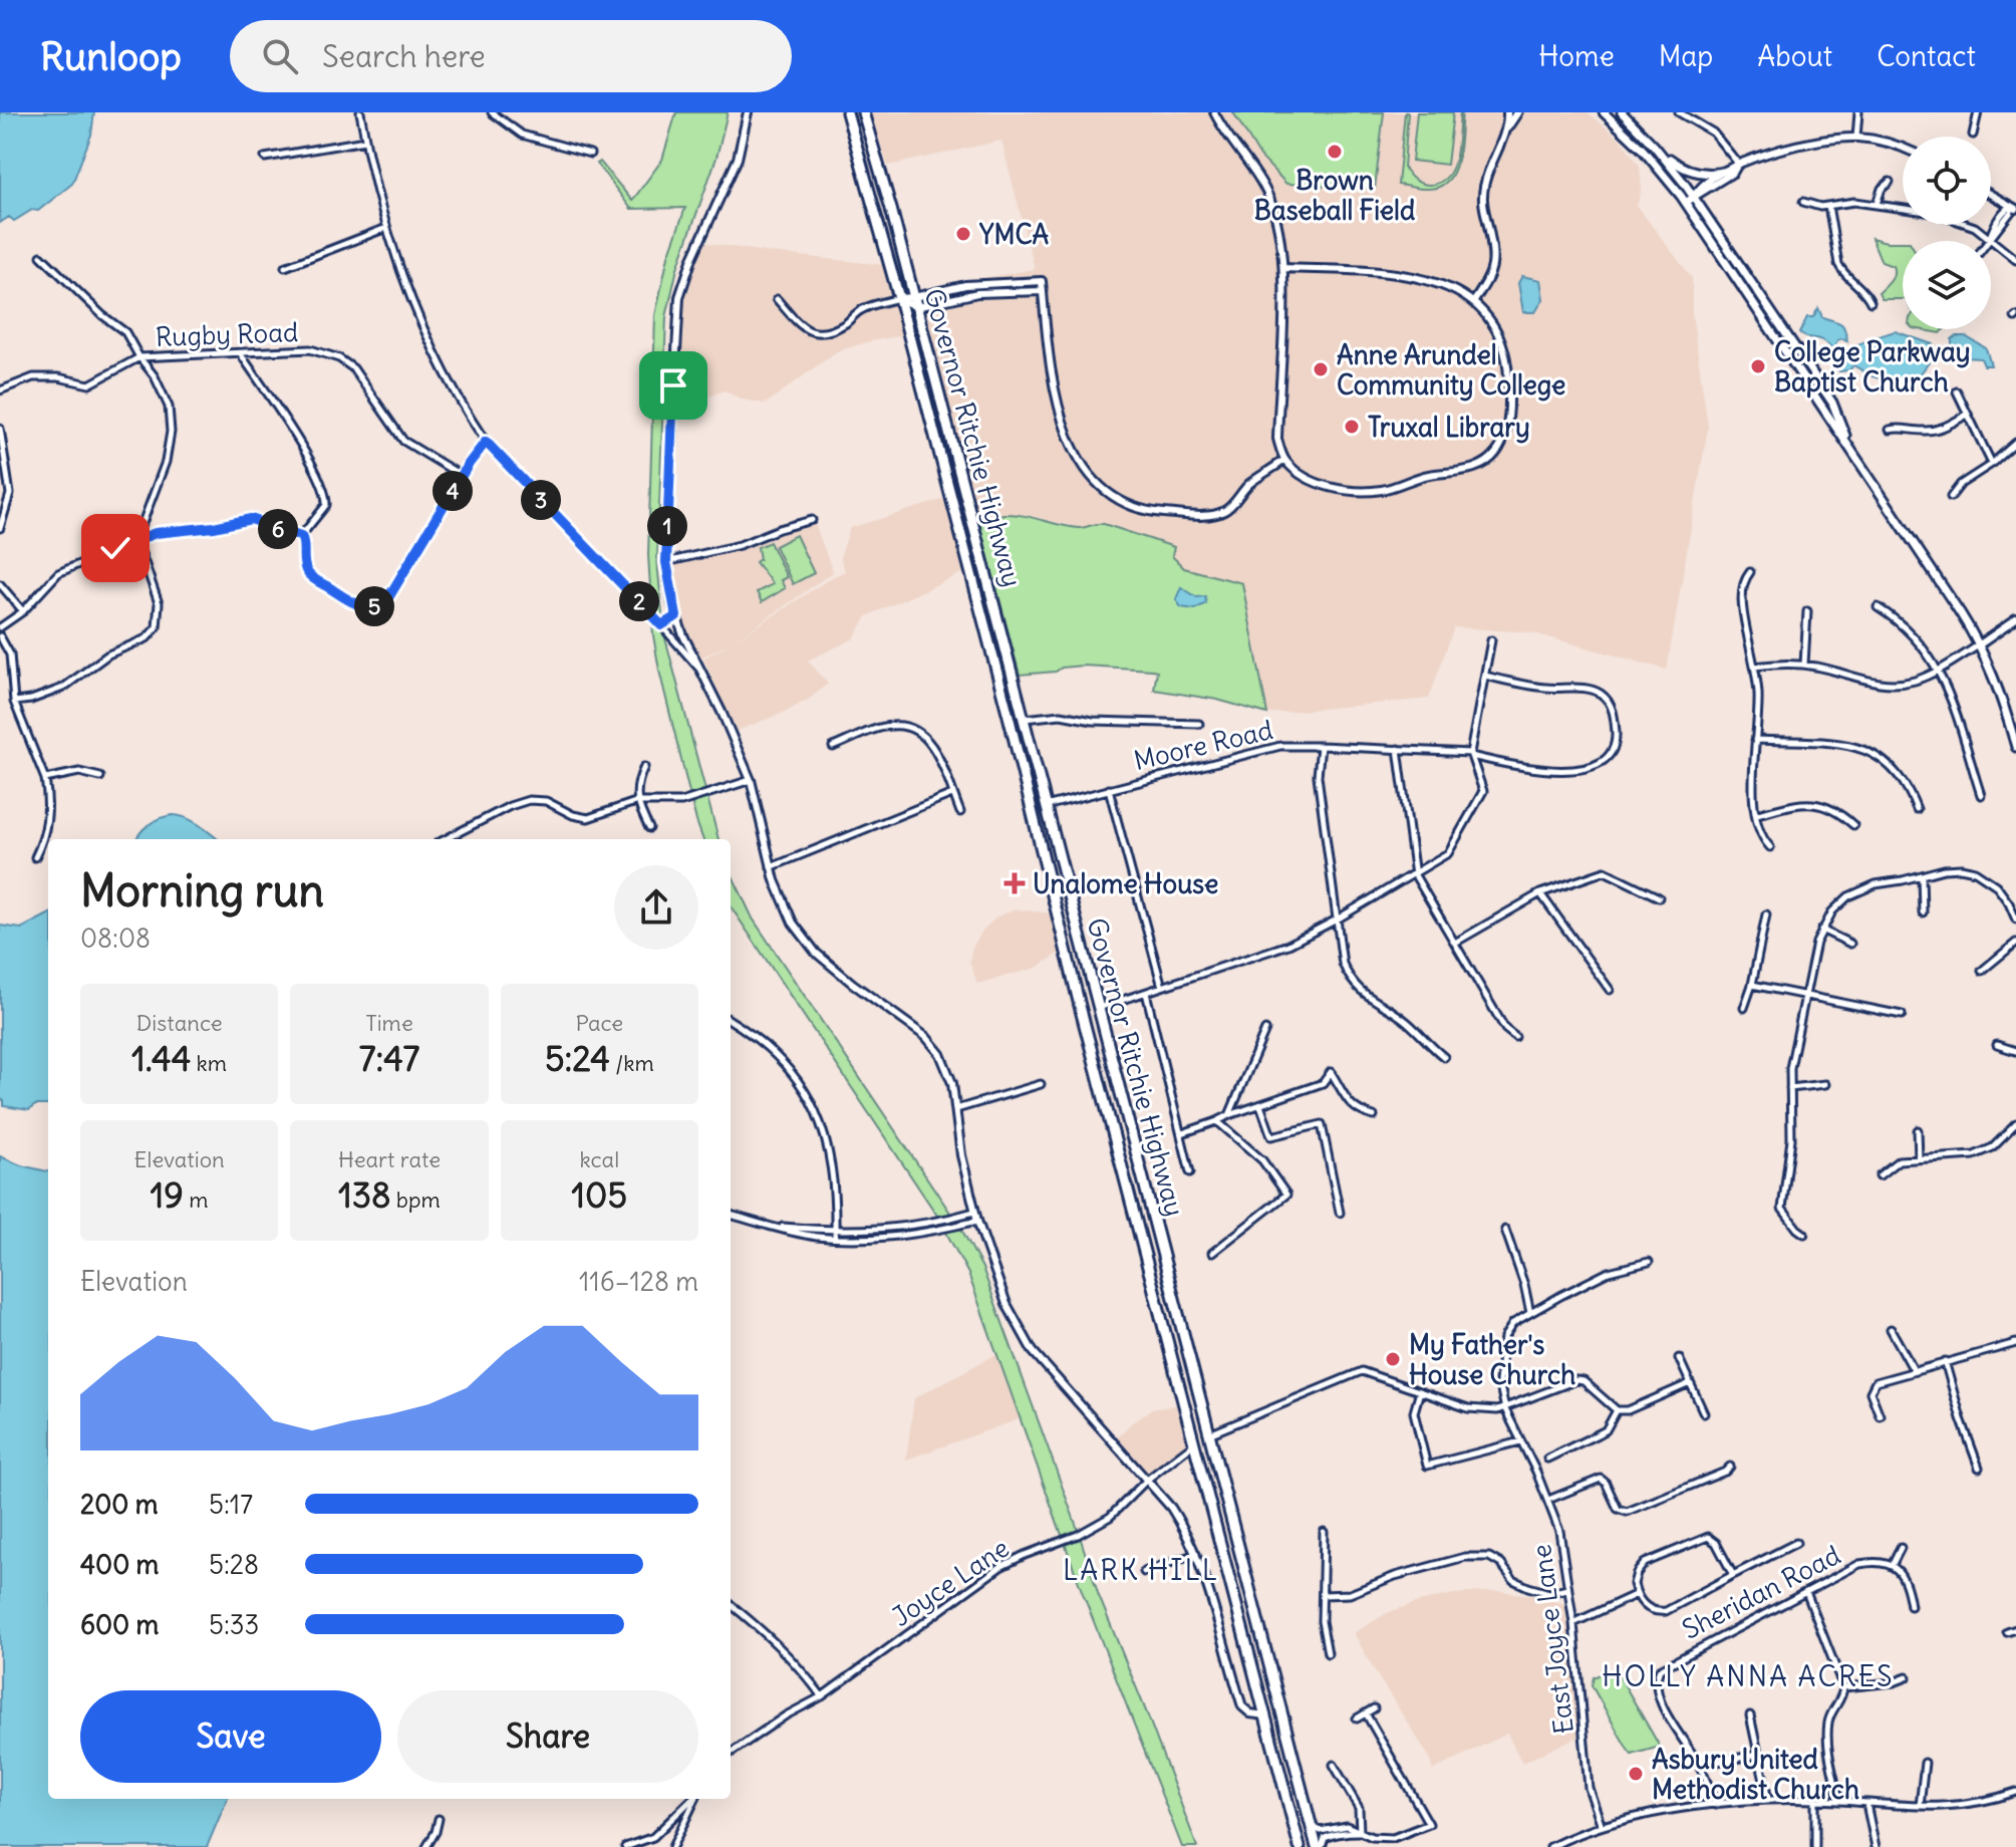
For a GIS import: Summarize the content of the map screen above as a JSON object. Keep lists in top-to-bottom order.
{
  "streets": {
    "highway": ["Governor Ritchie Highway"],
    "street": [
      "Rugby Road",
      "Moore Road",
      "Joyce Lane",
      "Sheridan Road",
      "East Joyce Lane"
    ]
  },
  "crossings": [
    ["Governor Ritchie Highway", "Moore Road"],
    ["Governor Ritchie Highway", "Joyce Lane"]
  ],
  "districts": ["LARK HILL", "HOLLY ANNA ACRES"],
  "places": {
    "other": [
      "Brown Baseball Field",
      "YMCA",
      "College Parkway Baptist Church",
      "Anne Arundel Community College",
      "Truxal Library",
      "My Father's House Church",
      "Asbury United Methodist Church"
    ],
    "health": ["Unalome House"]
  },
  "page": {
    "header": "Runloop",
    "search": "Search here",
    "nav": [
      "Home",
      "Map",
      "About",
      "Contact"
    ],
    "pins": [
      "4",
      "3",
      "1",
      "6",
      "2",
      "5"
    ],
    "heading": ["Morning run", "08:08"],
    "stats": [
      ["Distance", "1.44 km"],
      ["Time", "7:47"],
      ["Pace", "5:24 /km"],
      ["Elevation", "19 m"],
      ["Heart rate", "138 bpm"],
      ["kcal", "105"]
    ],
    "chart": ["Elevation", "116–128 m"],
    "list": [
      {
        "name": "200 m",
        "note": "5:17"
      },
      {
        "name": "400 m",
        "note": "5:28"
      },
      {
        "name": "600 m",
        "note": "5:33"
      }
    ],
    "buttons": ["Save", "Share"]
  }
}
